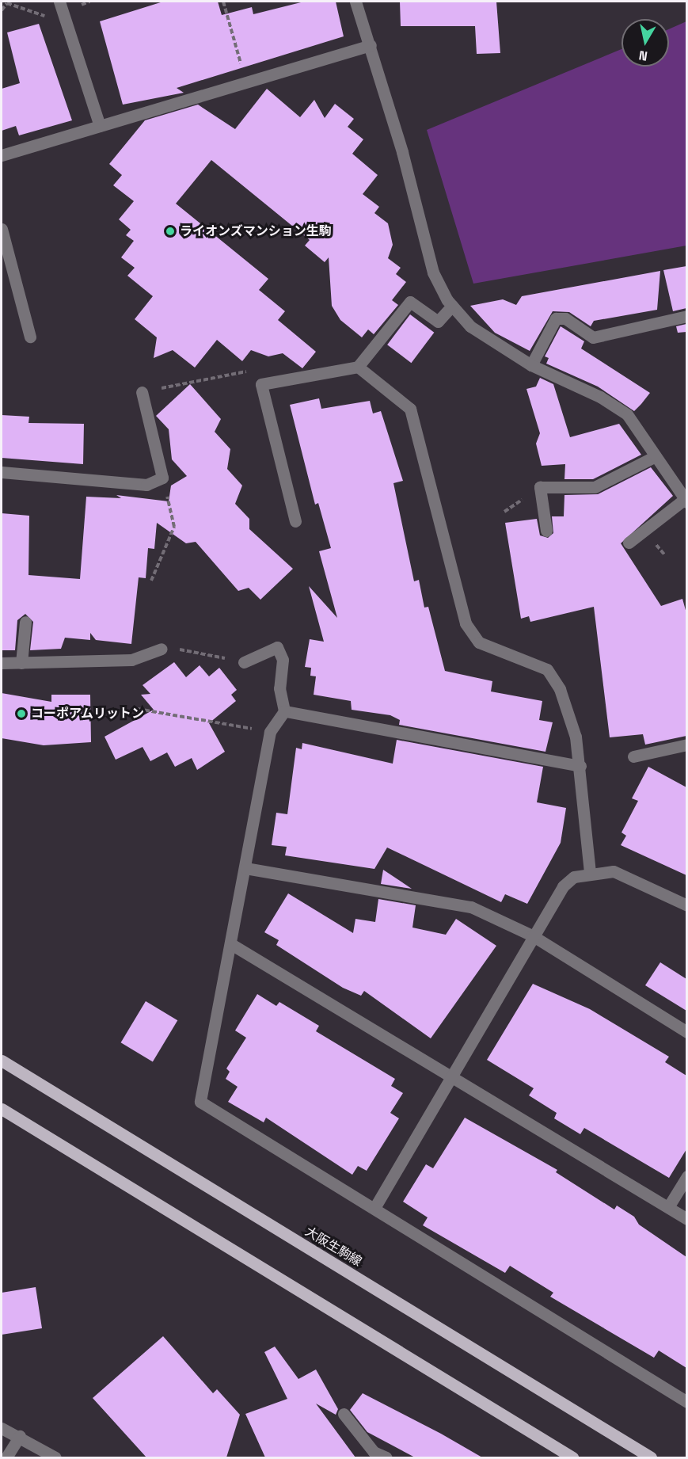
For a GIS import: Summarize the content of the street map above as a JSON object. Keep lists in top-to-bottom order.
{
  "streets": {
    "main road": ["大阪生駒線"]
  },
  "places": ["ライオンズマンション生駒", "コーポアムリットン"],
  "north": "bottom"
}
